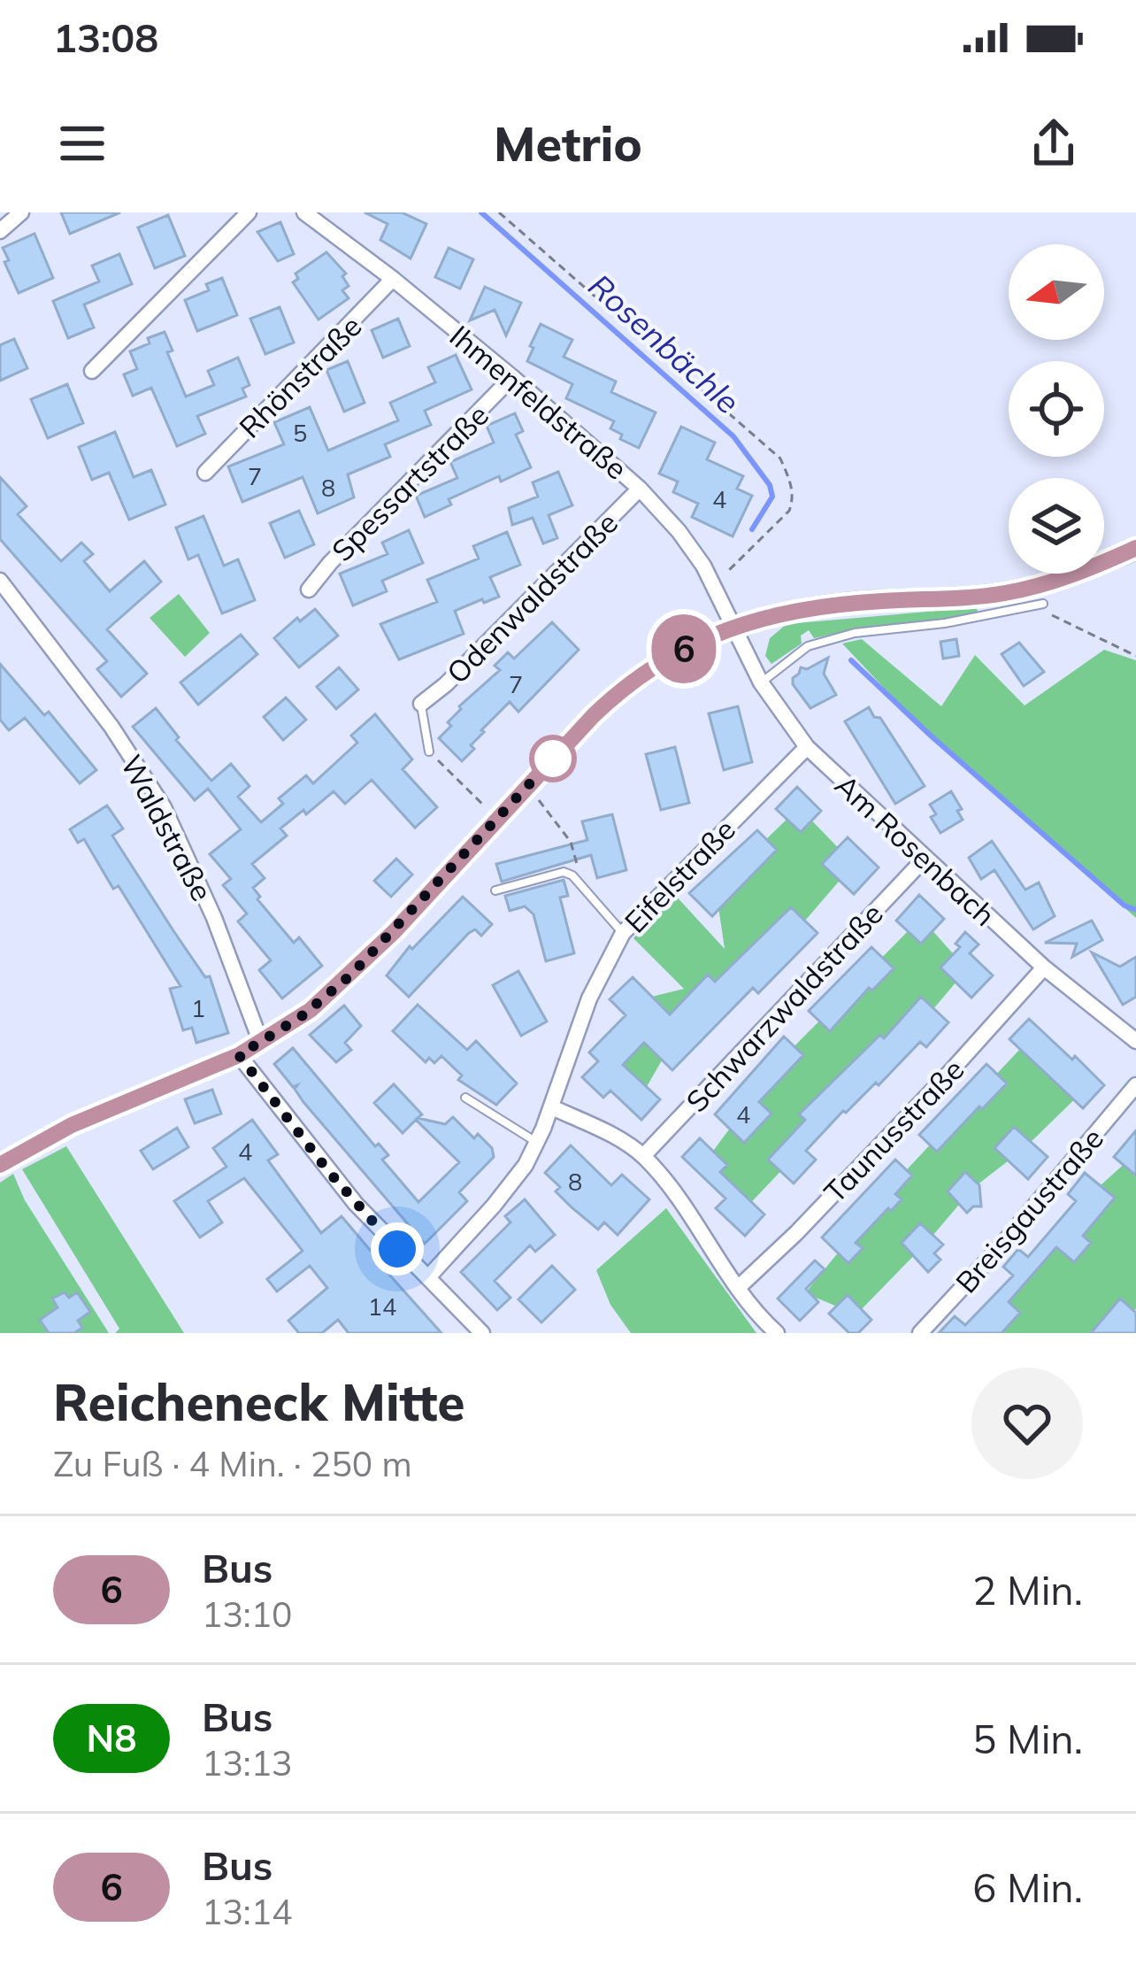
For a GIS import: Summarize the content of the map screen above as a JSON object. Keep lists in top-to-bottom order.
{
  "streets": {
    "street": [
      "Rhönstraße",
      "Ihmenfeldstraße",
      "Spessartstraße",
      "Odenwaldstraße",
      "Waldstraße",
      "Am Rosenbach",
      "Eifelstraße",
      "Schwarzwaldstraße",
      "Taunusstraße",
      "Breisgaustraße"
    ]
  },
  "crossings": [
    ["Rhönstraße", "Ihmenfeldstraße"],
    ["Ihmenfeldstraße", "Spessartstraße"],
    ["Ihmenfeldstraße", "Odenwaldstraße"],
    ["Ihmenfeldstraße", "Am Rosenbach"],
    ["Am Rosenbach", "Eifelstraße"],
    ["Am Rosenbach", "Schwarzwaldstraße"],
    ["Am Rosenbach", "Taunusstraße"]
  ],
  "water": ["Rosenbächle"],
  "lines": ["bus line 6"],
  "house_numbers": [
    "5",
    "7",
    "8",
    "4",
    "7",
    "1",
    "4",
    "4",
    "8",
    "14"
  ],
  "north": "left",
  "page": {
    "status": "13:08",
    "header": "Metrio",
    "on_map": "6",
    "heading": ["Reicheneck Mitte", "Zu Fuß · 4 Min. · 250 m"],
    "list": [
      {
        "mark": "6",
        "name": "Bus",
        "note": "13:10",
        "value": "2 Min."
      },
      {
        "mark": "N8",
        "name": "Bus",
        "note": "13:13",
        "value": "5 Min."
      },
      {
        "mark": "6",
        "name": "Bus",
        "note": "13:14",
        "value": "6 Min."
      }
    ]
  }
}
